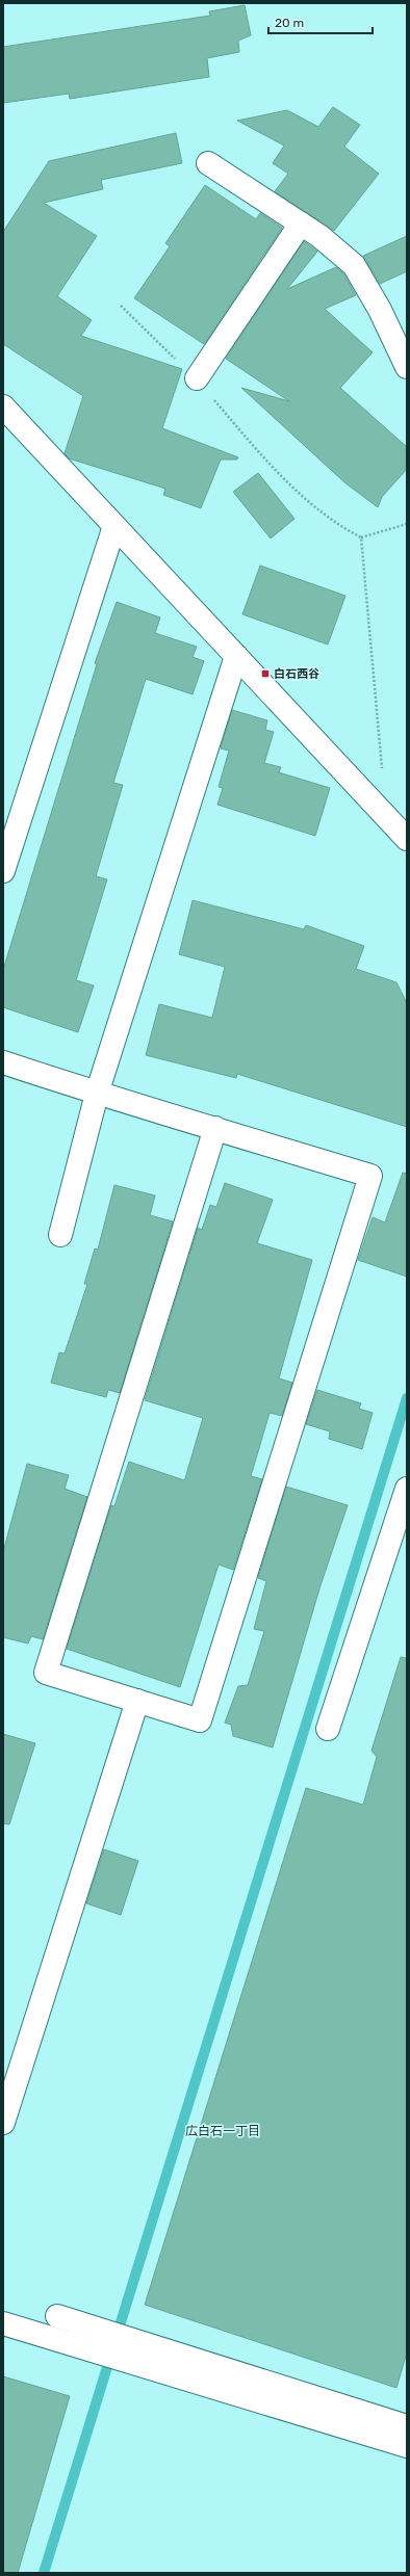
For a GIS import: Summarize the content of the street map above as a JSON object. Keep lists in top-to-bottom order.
{
  "districts": ["広白石一丁目"],
  "places": {
    "transit": ["白石西谷"]
  },
  "scale_bar": "20 m"
}
